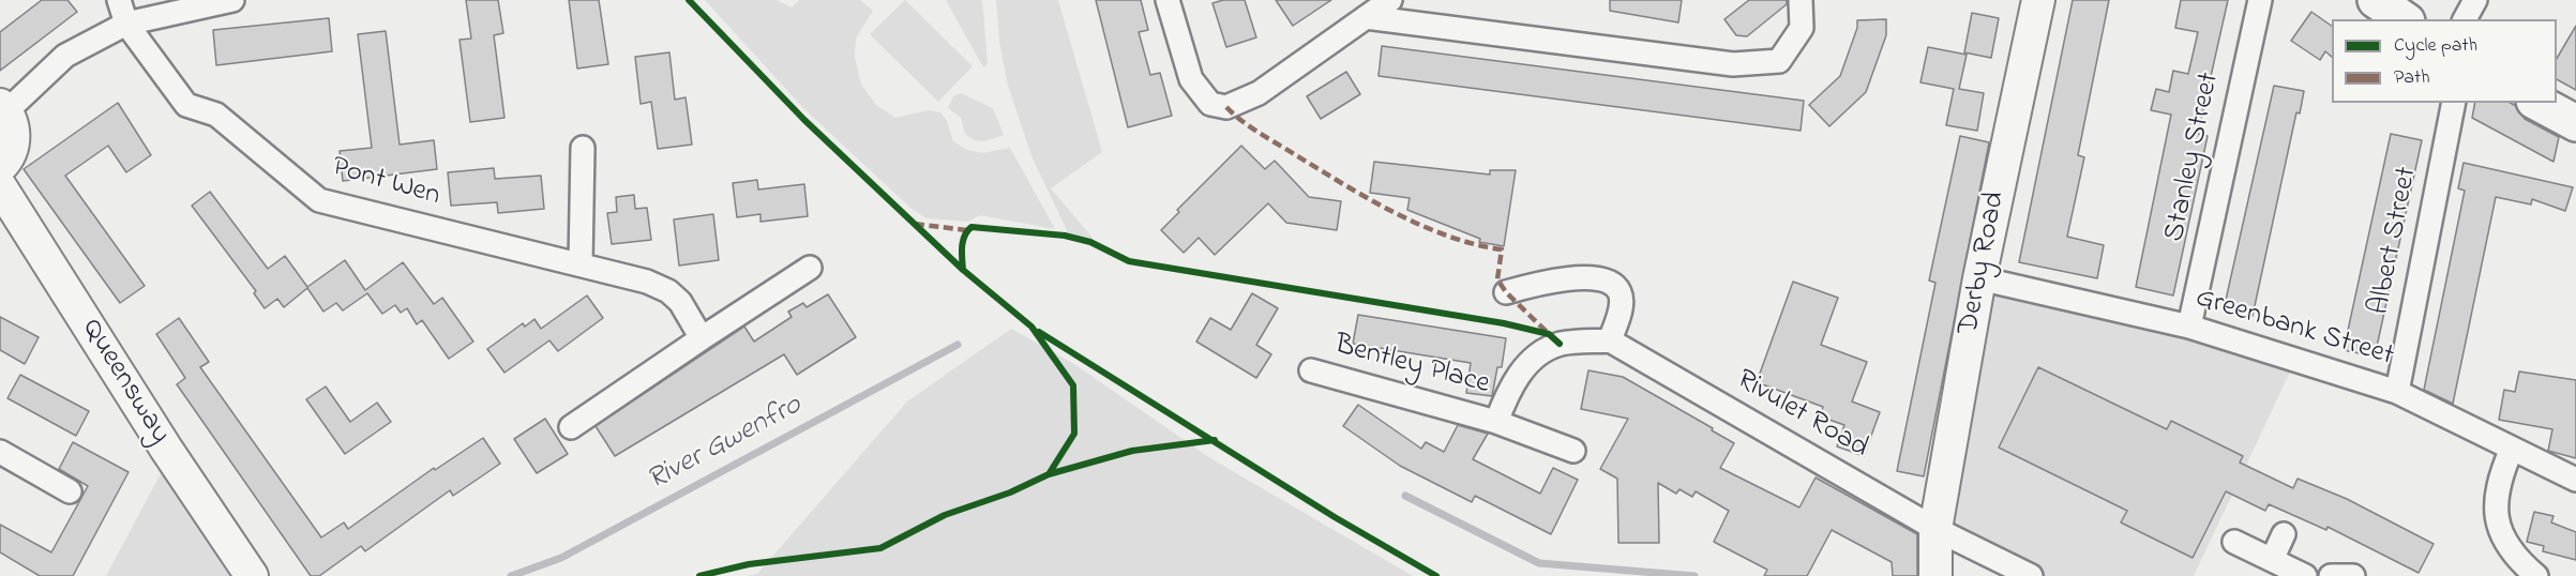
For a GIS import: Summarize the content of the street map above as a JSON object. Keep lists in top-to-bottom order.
{
  "streets": {
    "street": [
      "Stanley Street",
      "Pont Wen",
      "Albert Street",
      "Derby Road",
      "Greenbank Street",
      "Bentley Place",
      "Queensway",
      "Rivulet Road"
    ]
  },
  "crossings": [
    ["Stanley Street", "Greenbank Street"],
    ["Albert Street", "Greenbank Street"],
    ["Derby Road", "Greenbank Street"],
    ["Derby Road", "Rivulet Road"],
    ["Bentley Place", "Rivulet Road"]
  ],
  "water": ["River Gwenfro"],
  "legend": ["Cycle path", "Path"]
}
